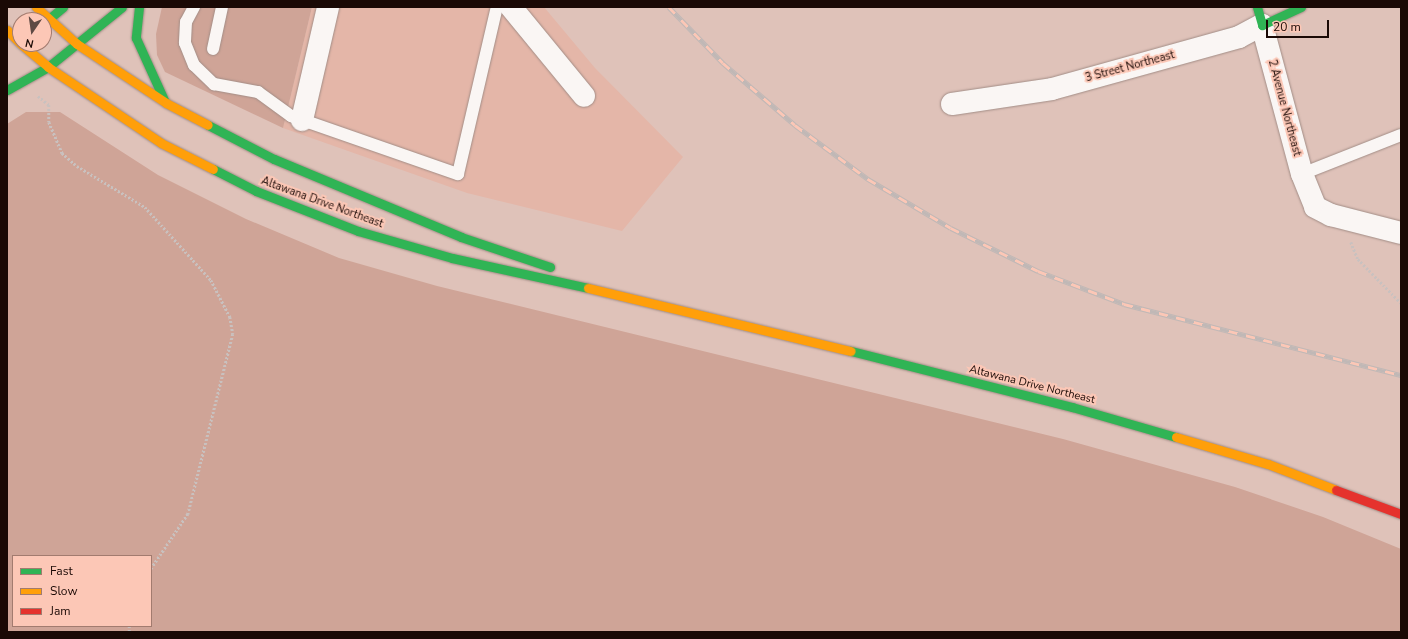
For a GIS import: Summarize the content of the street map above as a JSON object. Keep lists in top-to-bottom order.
{
  "streets": {
    "main road": ["3 Street Northeast", "Altawana Drive Northeast"],
    "street": ["2 Avenue Northeast"]
  },
  "crossings": [
    ["3 Street Northeast", "2 Avenue Northeast"]
  ],
  "legend": ["Fast", "Slow", "Jam"],
  "scale_bar": "20 m",
  "north": "bottom"
}
